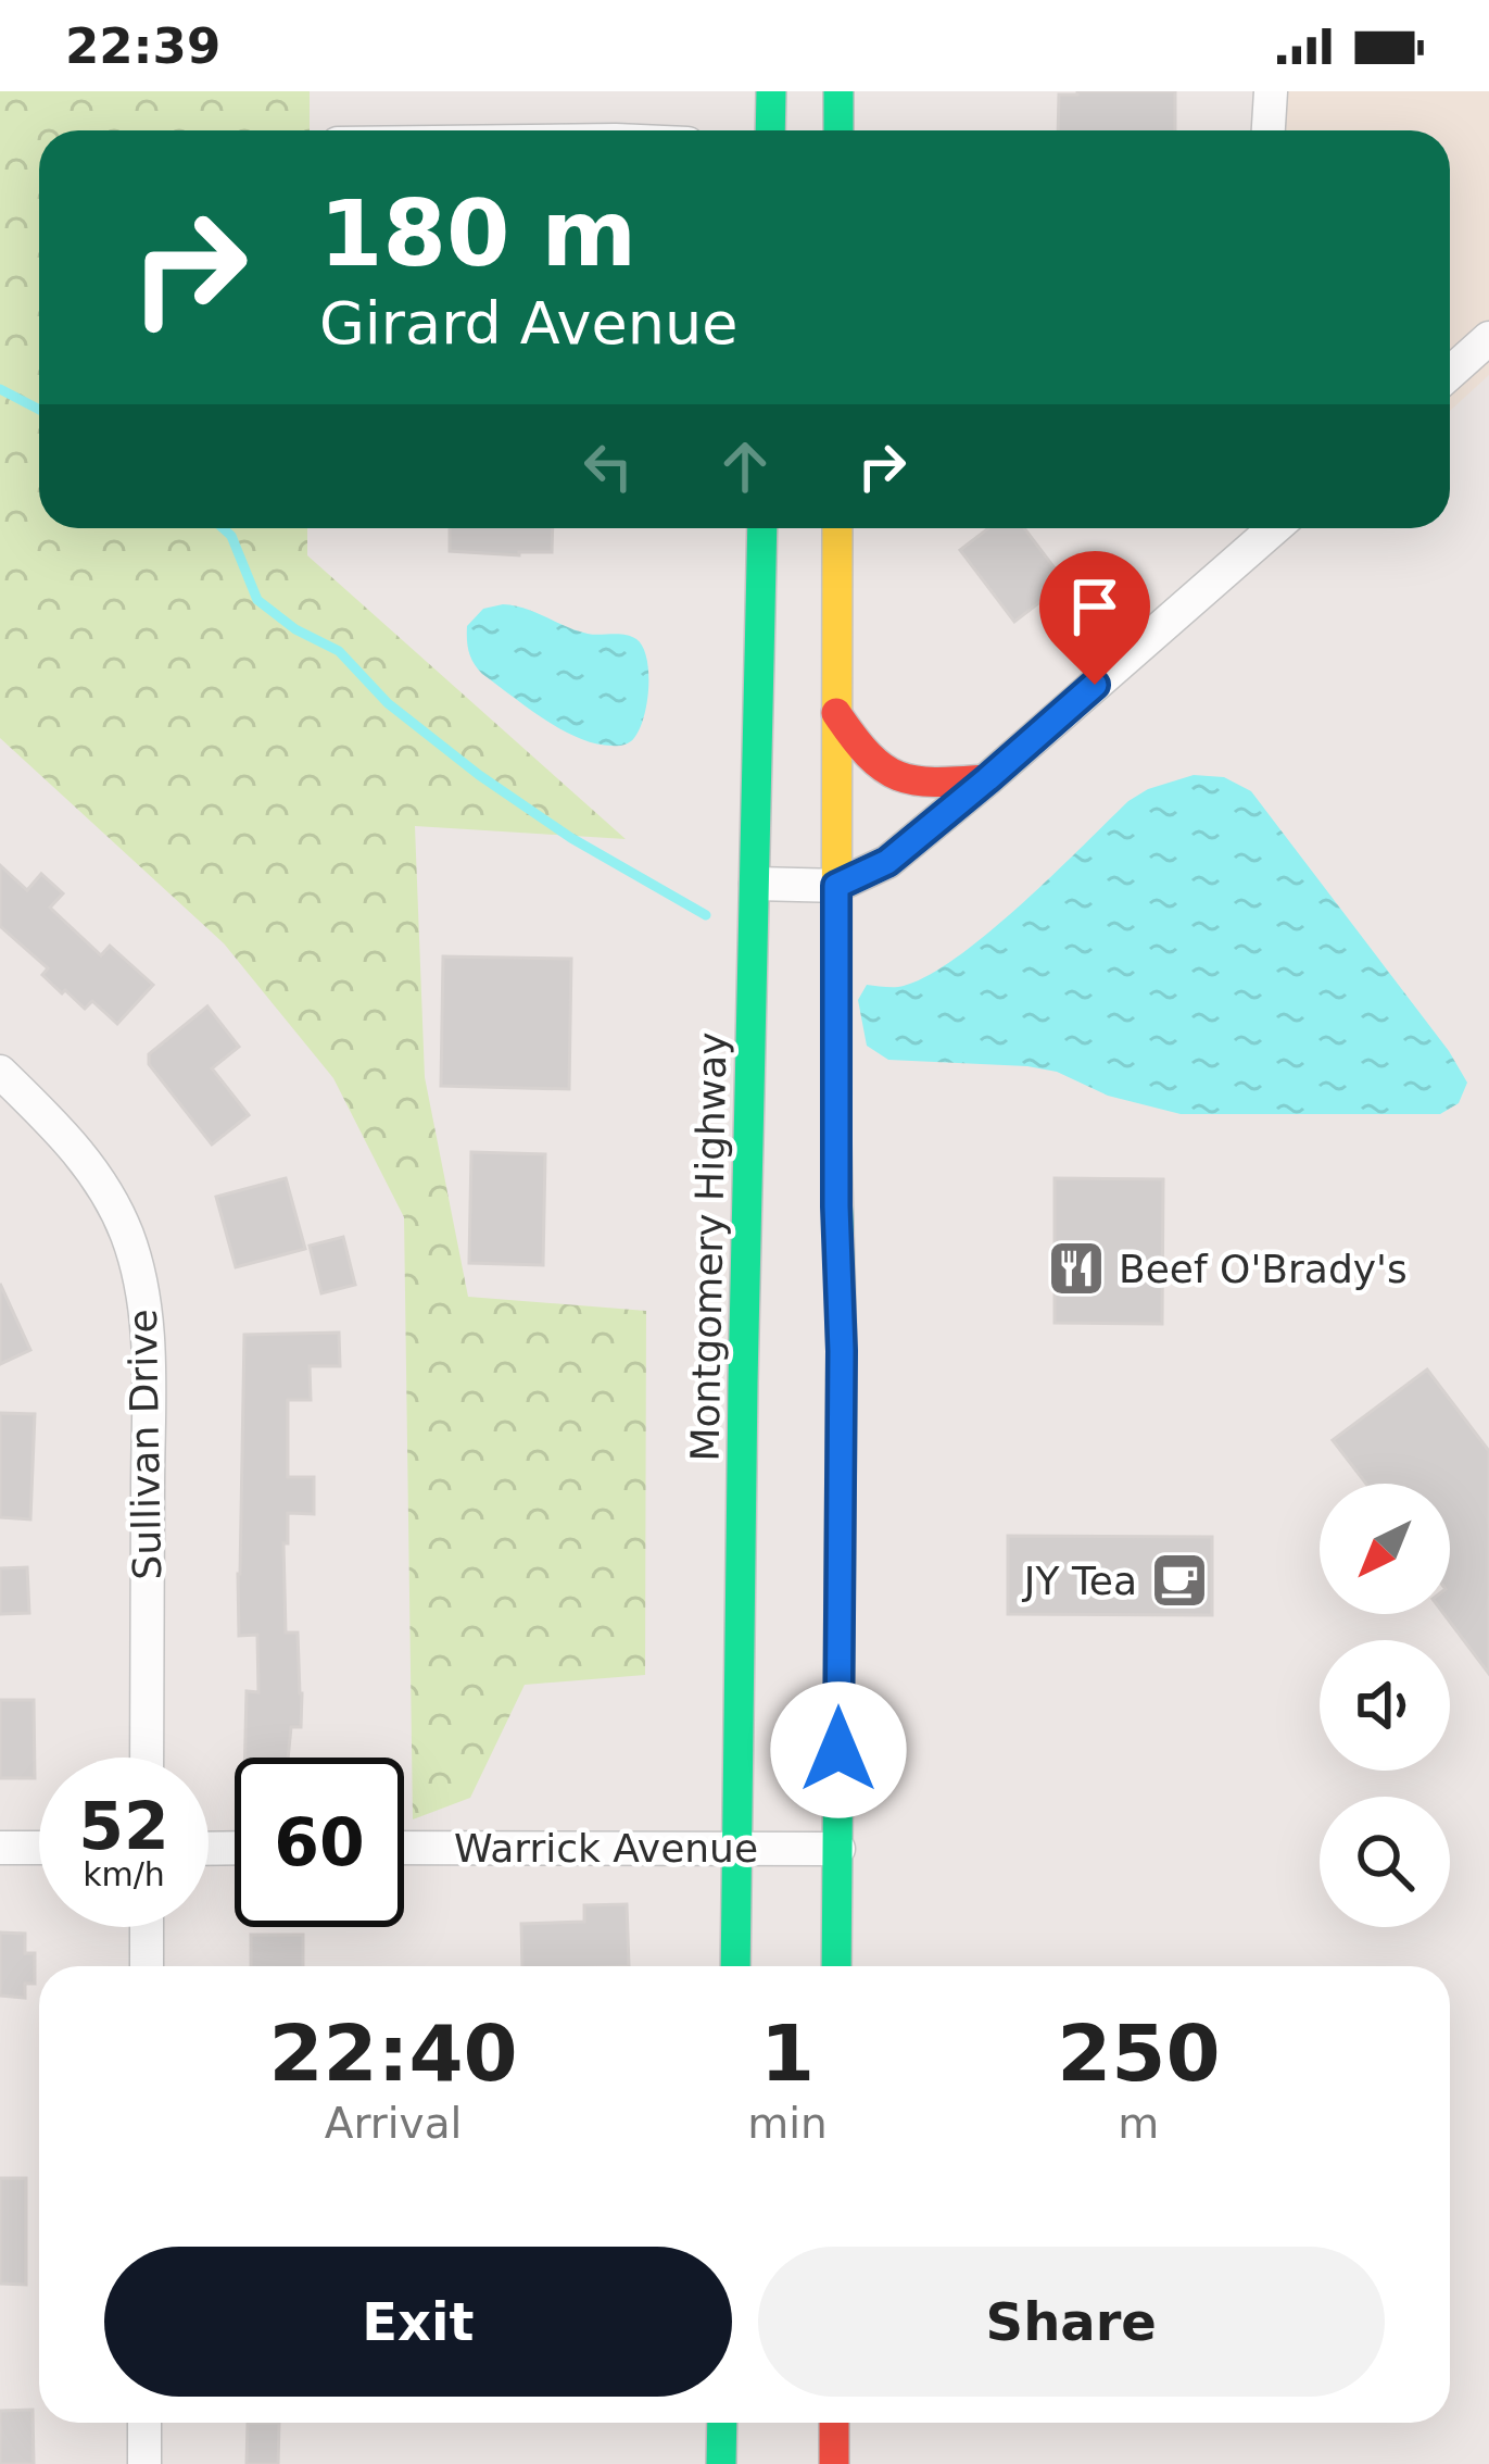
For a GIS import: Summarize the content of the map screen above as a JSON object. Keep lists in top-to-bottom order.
{
  "streets": {
    "main road": ["Montgomery Highway"],
    "street": ["Sullivan Drive", "Warrick Avenue"]
  },
  "crossings": [
    ["Montgomery Highway", "Warrick Avenue"]
  ],
  "places": {
    "restaurant": ["Beef O'Brady's"],
    "cafe": ["JY Tea"]
  },
  "north": "bottom left",
  "page": {
    "status": "22:39",
    "turn": ["180 m", "Girard Avenue"],
    "speed": "52 km/h",
    "limit": "60",
    "eta": [
      "22:40",
      "Arrival",
      "1",
      "min",
      "250",
      "m"
    ],
    "buttons": ["Exit", "Share"]
  }
}
